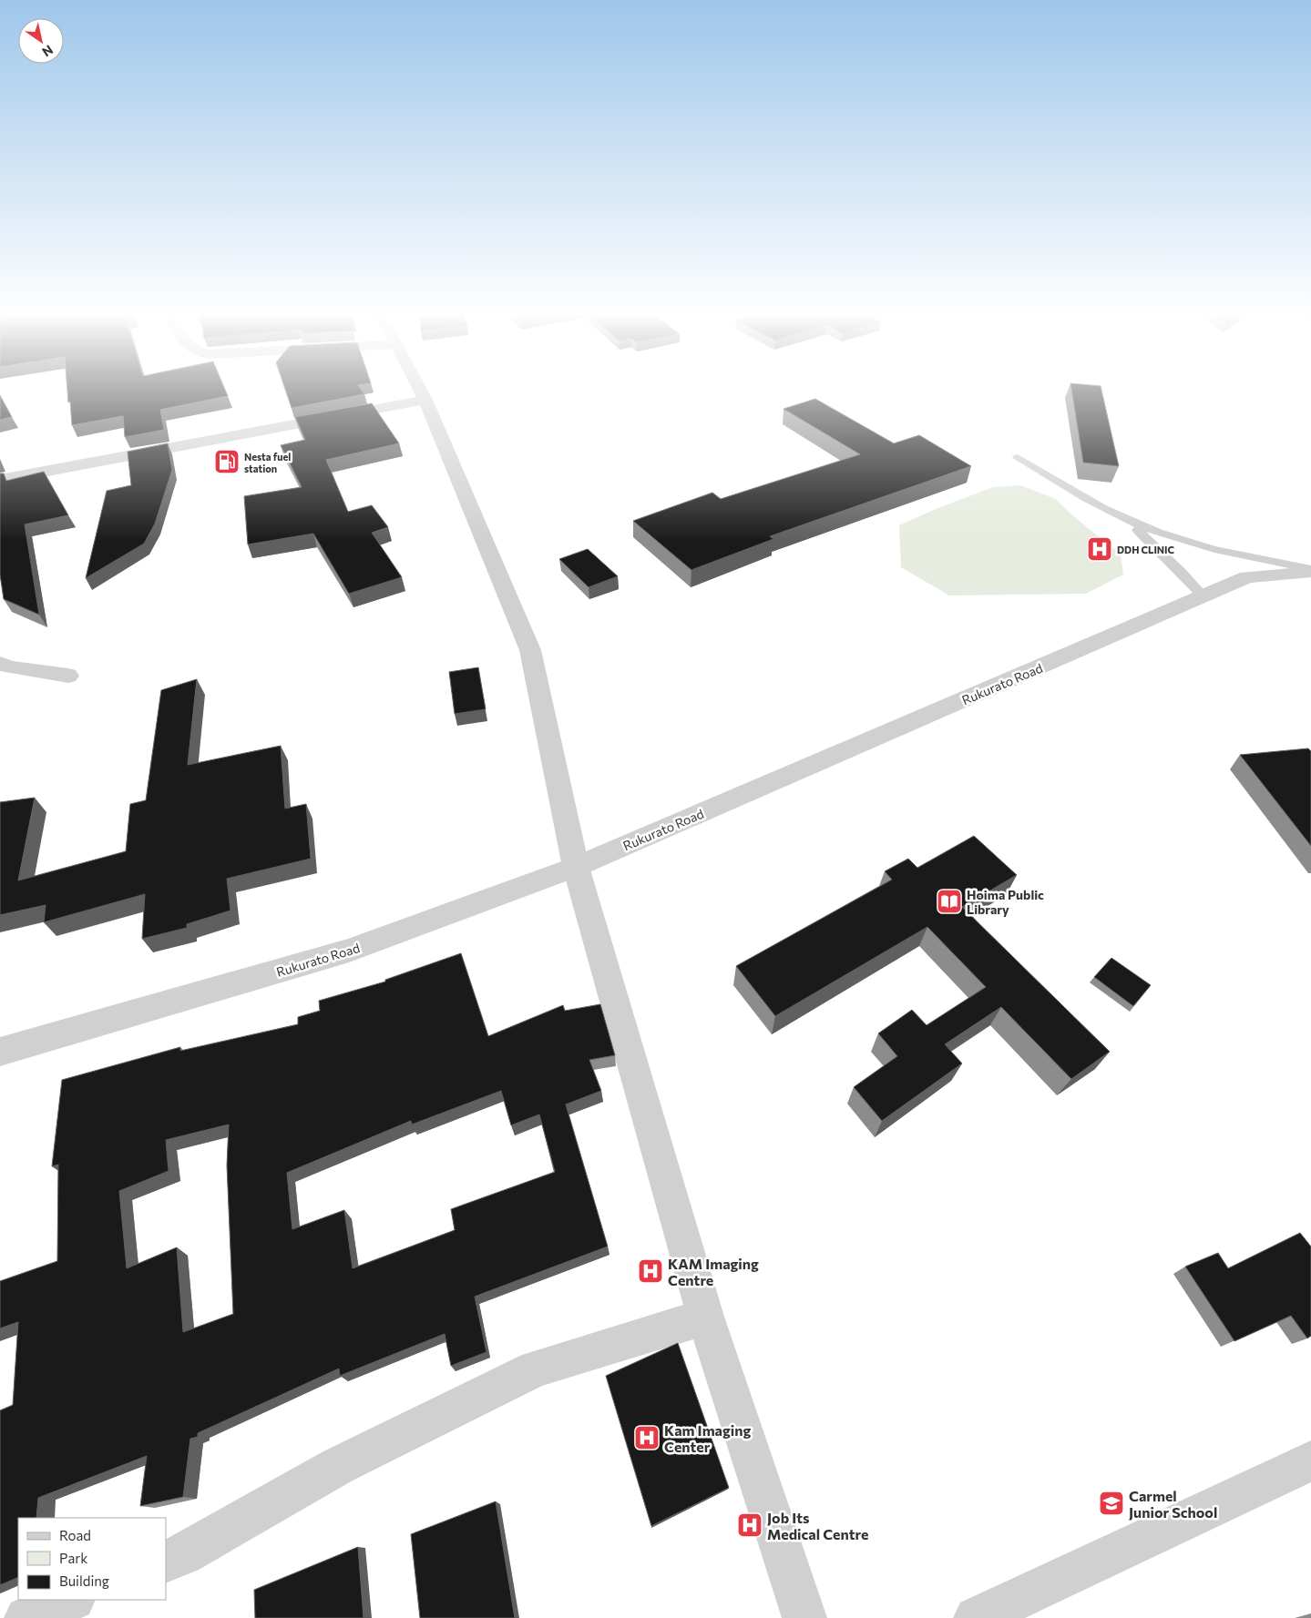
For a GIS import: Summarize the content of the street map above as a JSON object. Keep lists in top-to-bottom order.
{
  "streets": {
    "street": ["Rukurato Road"]
  },
  "places": {
    "fuel station": ["Nesta fuel station"],
    "hospital": [
      "DDH CLINIC",
      "KAM Imaging Centre",
      "Kam Imaging Center",
      "Job Its Medical Centre"
    ],
    "library": ["Hoima Public Library"],
    "school or university": ["Carmel Junior School"]
  },
  "legend": ["Road", "Park", "Building"],
  "north": "bottom right"
}
